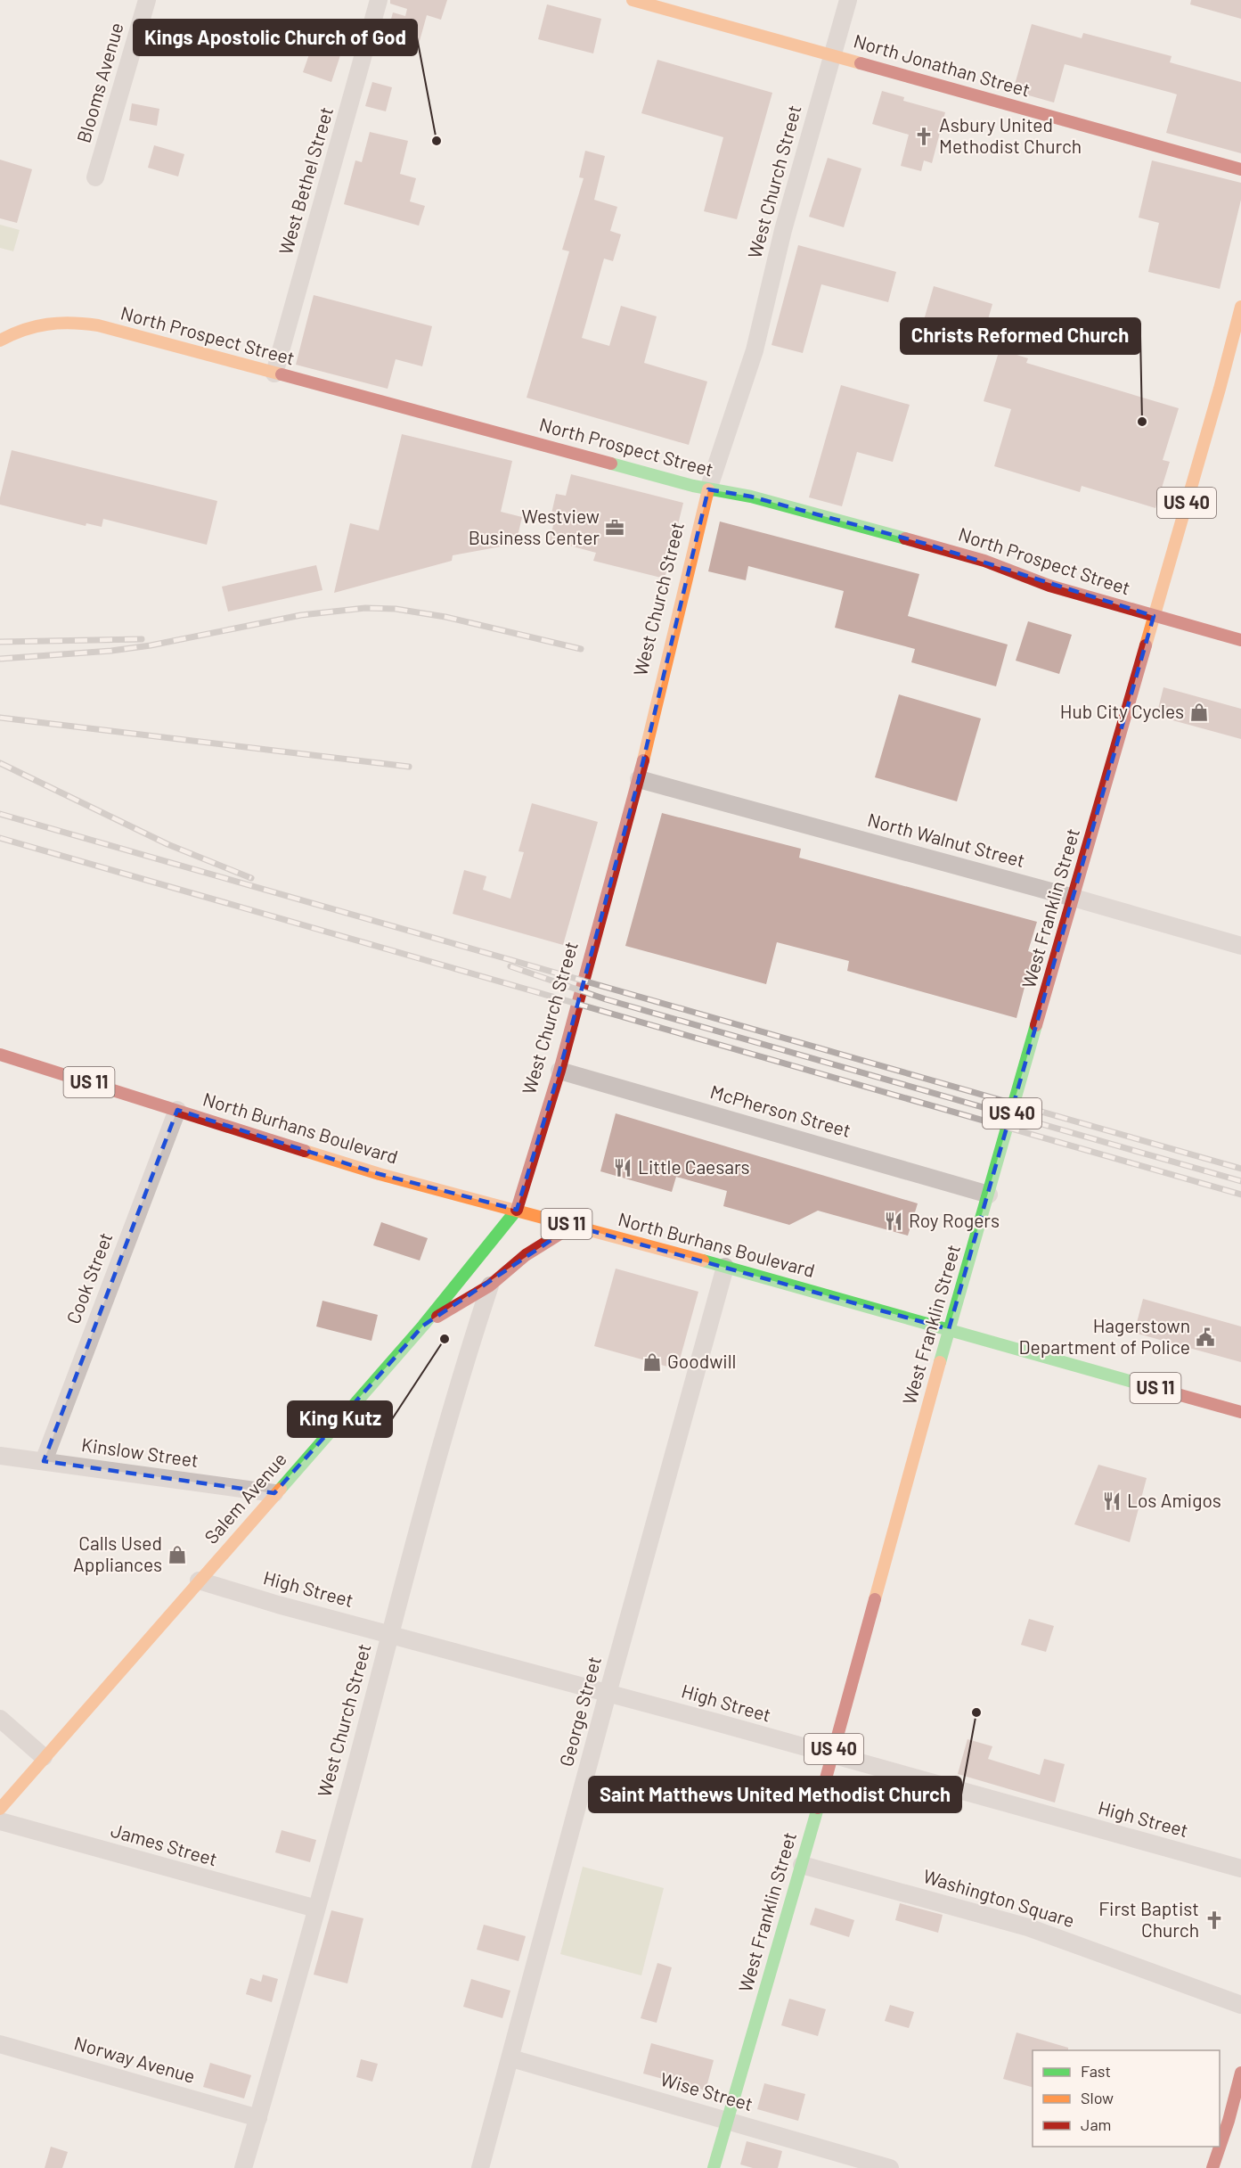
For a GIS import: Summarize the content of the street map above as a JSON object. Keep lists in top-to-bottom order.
{
  "streets": {
    "main road": [
      "North Jonathan Street",
      "West Church Street",
      "North Prospect Street",
      "US 40",
      "West Franklin Street",
      "US 11",
      "North Burhans Boulevard",
      "Salem Avenue"
    ],
    "street": [
      "Blooms Avenue",
      "West Bethel Street",
      "North Walnut Street",
      "McPherson Street",
      "Cook Street",
      "Kinslow Street",
      "High Street",
      "George Street",
      "James Street",
      "Washington Square",
      "Norway Avenue",
      "Wise Street"
    ]
  },
  "crossings": [
    ["North Jonathan Street", "West Church Street"],
    ["West Bethel Street", "North Prospect Street"],
    ["West Church Street", "North Prospect Street"],
    ["West Church Street", "North Walnut Street"],
    ["West Church Street", "McPherson Street"],
    ["West Church Street", "North Burhans Boulevard"],
    ["West Church Street", "Salem Avenue"],
    ["West Church Street", "High Street"],
    ["West Church Street", "James Street"],
    ["West Church Street", "Norway Avenue"],
    ["North Prospect Street", "West Franklin Street"],
    ["North Walnut Street", "West Franklin Street"],
    ["West Franklin Street", "McPherson Street"],
    ["West Franklin Street", "North Burhans Boulevard"],
    ["West Franklin Street", "High Street"],
    ["West Franklin Street", "Washington Square"],
    ["West Franklin Street", "Wise Street"],
    ["North Burhans Boulevard", "Cook Street"],
    ["North Burhans Boulevard", "Salem Avenue"],
    ["North Burhans Boulevard", "George Street"],
    ["Cook Street", "Kinslow Street"],
    ["Kinslow Street", "Salem Avenue"],
    ["Salem Avenue", "High Street"],
    ["High Street", "George Street"],
    ["George Street", "Wise Street"]
  ],
  "places": {
    "church": ["Asbury United Methodist Church", "First Baptist Church"],
    "other": [
      "Kings Apostolic Church of God",
      "Christs Reformed Church",
      "King Kutz",
      "Saint Matthews United Methodist Church"
    ],
    "office": ["Westview Business Center"],
    "shop": ["Hub City Cycles", "Goodwill", "Calls Used Appliances"],
    "restaurant": ["Little Caesars", "Roy Rogers", "Los Amigos"],
    "public building": ["Hagerstown Department of Police"]
  },
  "legend": ["Fast", "Slow", "Jam"]
}
